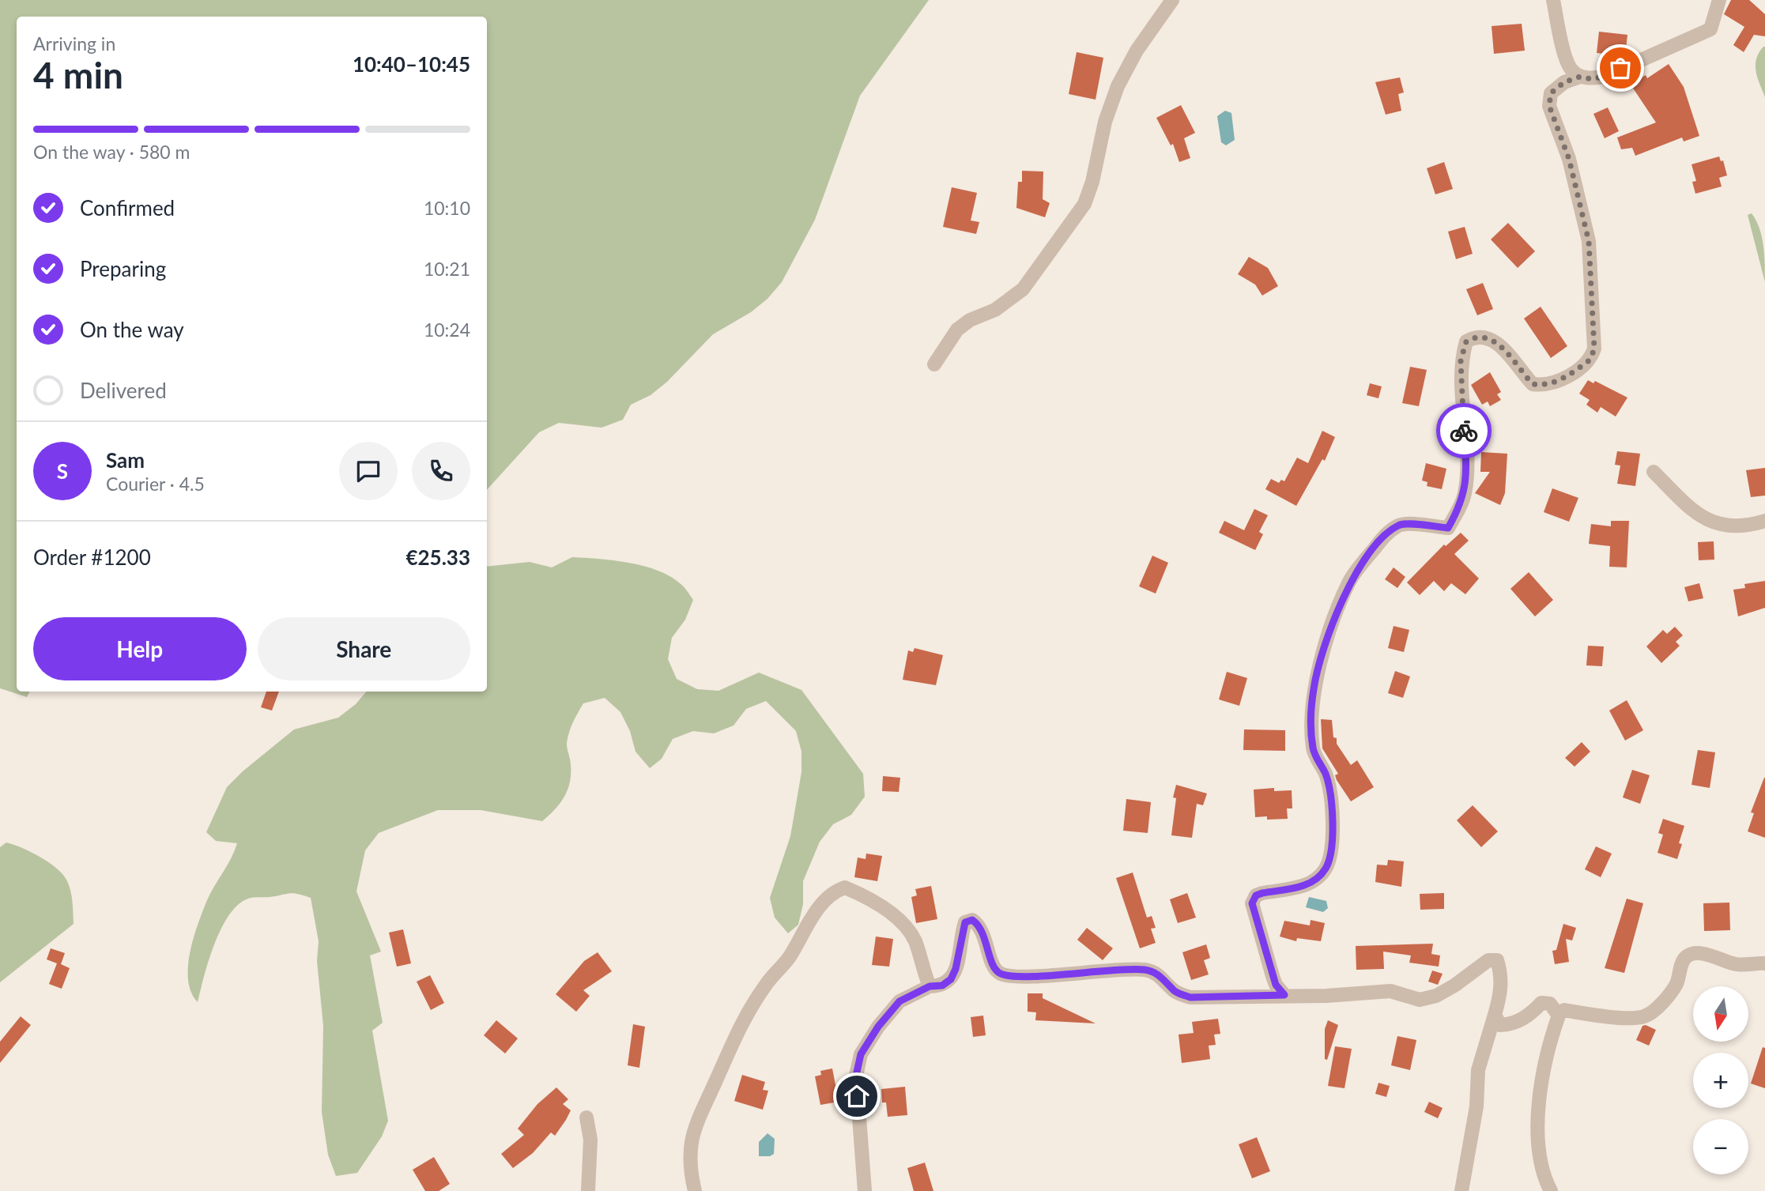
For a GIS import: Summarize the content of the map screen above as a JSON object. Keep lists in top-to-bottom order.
{
  "north": "bottom",
  "page": {
    "heading": ["4 min", "Arriving in", "10:40–10:45"],
    "panel": [
      "Sam",
      "Courier · 4.5",
      "Order #1200",
      "€25.33"
    ],
    "bar": "On the way · 580 m",
    "list": [
      ["Confirmed", "10:10"],
      ["Preparing", "10:21"],
      ["On the way", "10:24"],
      "Delivered"
    ],
    "round": "S",
    "buttons": ["Help", "Share"],
    "map_buttons": ["+", "−"]
  }
}
